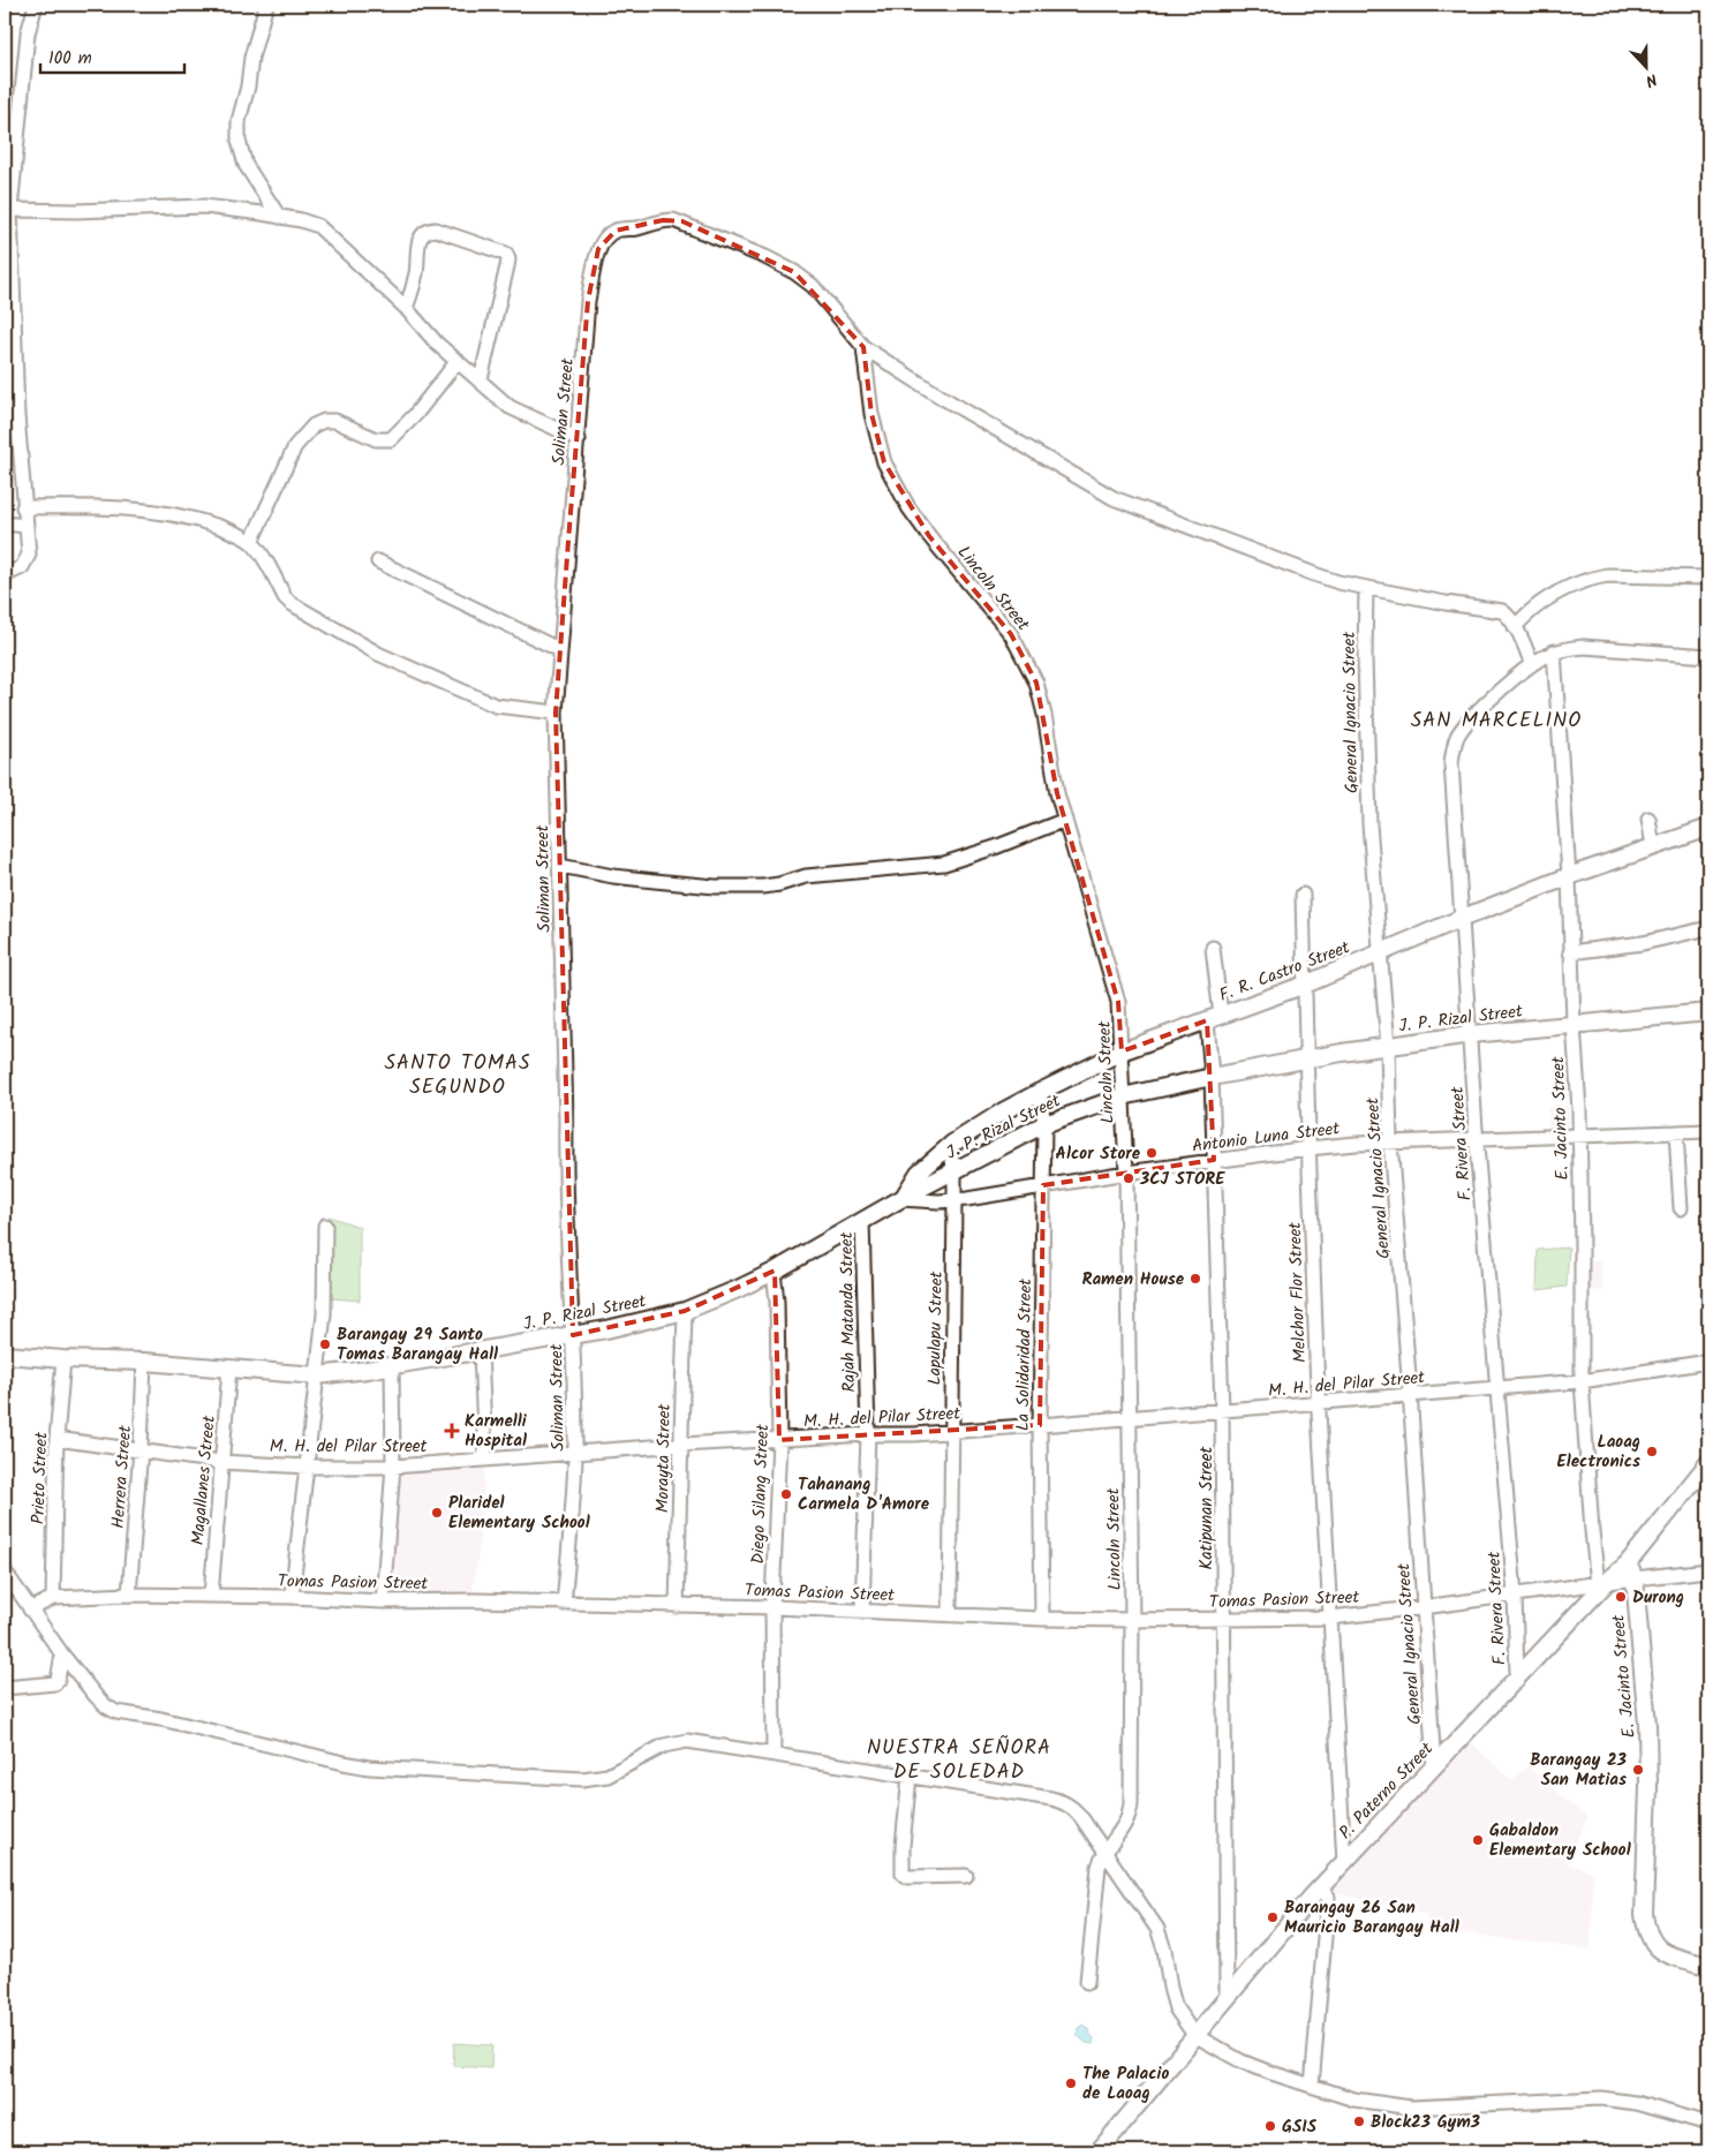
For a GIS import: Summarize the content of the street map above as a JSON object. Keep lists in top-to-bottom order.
{
  "streets": {
    "main road": [
      "F. R. Castro Street",
      "J. P. Rizal Street",
      "E. Jacinto Street",
      "P. Paterno Street"
    ],
    "street": [
      "Soliman Street",
      "Lincoln Street",
      "General Ignacio Street",
      "Antonio Luna Street",
      "F. Rivera Street",
      "Melchor Flor Street",
      "Rajah Matanda Street",
      "Lapulapu Street",
      "La Solidaridad Street",
      "M. H. del Pilar Street",
      "Morayta Street",
      "Herrera Street",
      "Prieto Street",
      "Magallanes Street",
      "Diego Silang Street",
      "Katipunan Street",
      "Tomas Pasion Street"
    ]
  },
  "crossings": [
    ["Soliman Street", "Lincoln Street"],
    ["Soliman Street", "J. P. Rizal Street"],
    ["Soliman Street", "M. H. del Pilar Street"],
    ["Soliman Street", "Tomas Pasion Street"],
    ["Lincoln Street", "F. R. Castro Street"],
    ["Lincoln Street", "J. P. Rizal Street"],
    ["Lincoln Street", "Antonio Luna Street"],
    ["Lincoln Street", "M. H. del Pilar Street"],
    ["Lincoln Street", "Tomas Pasion Street"],
    ["General Ignacio Street", "F. R. Castro Street"],
    ["General Ignacio Street", "J. P. Rizal Street"],
    ["General Ignacio Street", "Antonio Luna Street"],
    ["General Ignacio Street", "M. H. del Pilar Street"],
    ["General Ignacio Street", "Tomas Pasion Street"],
    ["General Ignacio Street", "P. Paterno Street"],
    ["F. R. Castro Street", "J. P. Rizal Street"],
    ["F. R. Castro Street", "E. Jacinto Street"],
    ["F. R. Castro Street", "Antonio Luna Street"],
    ["F. R. Castro Street", "F. Rivera Street"],
    ["F. R. Castro Street", "Melchor Flor Street"],
    ["F. R. Castro Street", "Lapulapu Street"],
    ["F. R. Castro Street", "La Solidaridad Street"],
    ["F. R. Castro Street", "Katipunan Street"],
    ["J. P. Rizal Street", "E. Jacinto Street"],
    ["J. P. Rizal Street", "Antonio Luna Street"],
    ["J. P. Rizal Street", "F. Rivera Street"],
    ["J. P. Rizal Street", "Melchor Flor Street"],
    ["J. P. Rizal Street", "Rajah Matanda Street"],
    ["J. P. Rizal Street", "Lapulapu Street"],
    ["J. P. Rizal Street", "La Solidaridad Street"],
    ["J. P. Rizal Street", "Morayta Street"],
    ["J. P. Rizal Street", "Herrera Street"],
    ["J. P. Rizal Street", "Prieto Street"],
    ["J. P. Rizal Street", "Magallanes Street"],
    ["J. P. Rizal Street", "Diego Silang Street"],
    ["J. P. Rizal Street", "Katipunan Street"],
    ["E. Jacinto Street", "Antonio Luna Street"],
    ["E. Jacinto Street", "F. Rivera Street"],
    ["E. Jacinto Street", "M. H. del Pilar Street"],
    ["E. Jacinto Street", "Tomas Pasion Street"],
    ["E. Jacinto Street", "P. Paterno Street"],
    ["Antonio Luna Street", "F. Rivera Street"],
    ["Antonio Luna Street", "Melchor Flor Street"],
    ["Antonio Luna Street", "Lapulapu Street"],
    ["Antonio Luna Street", "La Solidaridad Street"],
    ["Antonio Luna Street", "Katipunan Street"],
    ["F. Rivera Street", "M. H. del Pilar Street"],
    ["F. Rivera Street", "Tomas Pasion Street"],
    ["F. Rivera Street", "P. Paterno Street"],
    ["Melchor Flor Street", "M. H. del Pilar Street"],
    ["Melchor Flor Street", "Tomas Pasion Street"],
    ["Melchor Flor Street", "P. Paterno Street"],
    ["Rajah Matanda Street", "M. H. del Pilar Street"],
    ["Rajah Matanda Street", "Tomas Pasion Street"],
    ["Lapulapu Street", "M. H. del Pilar Street"],
    ["Lapulapu Street", "Tomas Pasion Street"],
    ["La Solidaridad Street", "M. H. del Pilar Street"],
    ["La Solidaridad Street", "Tomas Pasion Street"],
    ["M. H. del Pilar Street", "Morayta Street"],
    ["M. H. del Pilar Street", "Herrera Street"],
    ["M. H. del Pilar Street", "Prieto Street"],
    ["M. H. del Pilar Street", "Magallanes Street"],
    ["M. H. del Pilar Street", "Diego Silang Street"],
    ["M. H. del Pilar Street", "Katipunan Street"],
    ["Morayta Street", "Tomas Pasion Street"],
    ["Herrera Street", "Tomas Pasion Street"],
    ["Prieto Street", "Tomas Pasion Street"],
    ["Magallanes Street", "Tomas Pasion Street"],
    ["Diego Silang Street", "Tomas Pasion Street"],
    ["Katipunan Street", "Tomas Pasion Street"],
    ["Katipunan Street", "P. Paterno Street"],
    ["Tomas Pasion Street", "P. Paterno Street"]
  ],
  "districts": ["SAN MARCELINO", "SANTO TOMAS SEGUNDO", "NUESTRA SEÑORA DE SOLEDAD"],
  "places": {
    "other": [
      "Alcor Store",
      "3CJ STORE",
      "Ramen House",
      "Barangay 29 Santo Tomas Barangay Hall",
      "Laoag Electronics",
      "Tahanang Carmela D'Amore",
      "Plaridel Elementary School",
      "Durong",
      "Barangay 23 San Matias",
      "Gabaldon Elementary School",
      "Barangay 26 San Mauricio Barangay Hall",
      "The Palacio de Laoag",
      "Block23 Gym3",
      "GSIS"
    ],
    "health": ["Karmelli Hospital"]
  },
  "scale_bar": "100 m",
  "north": "bottom"
}
